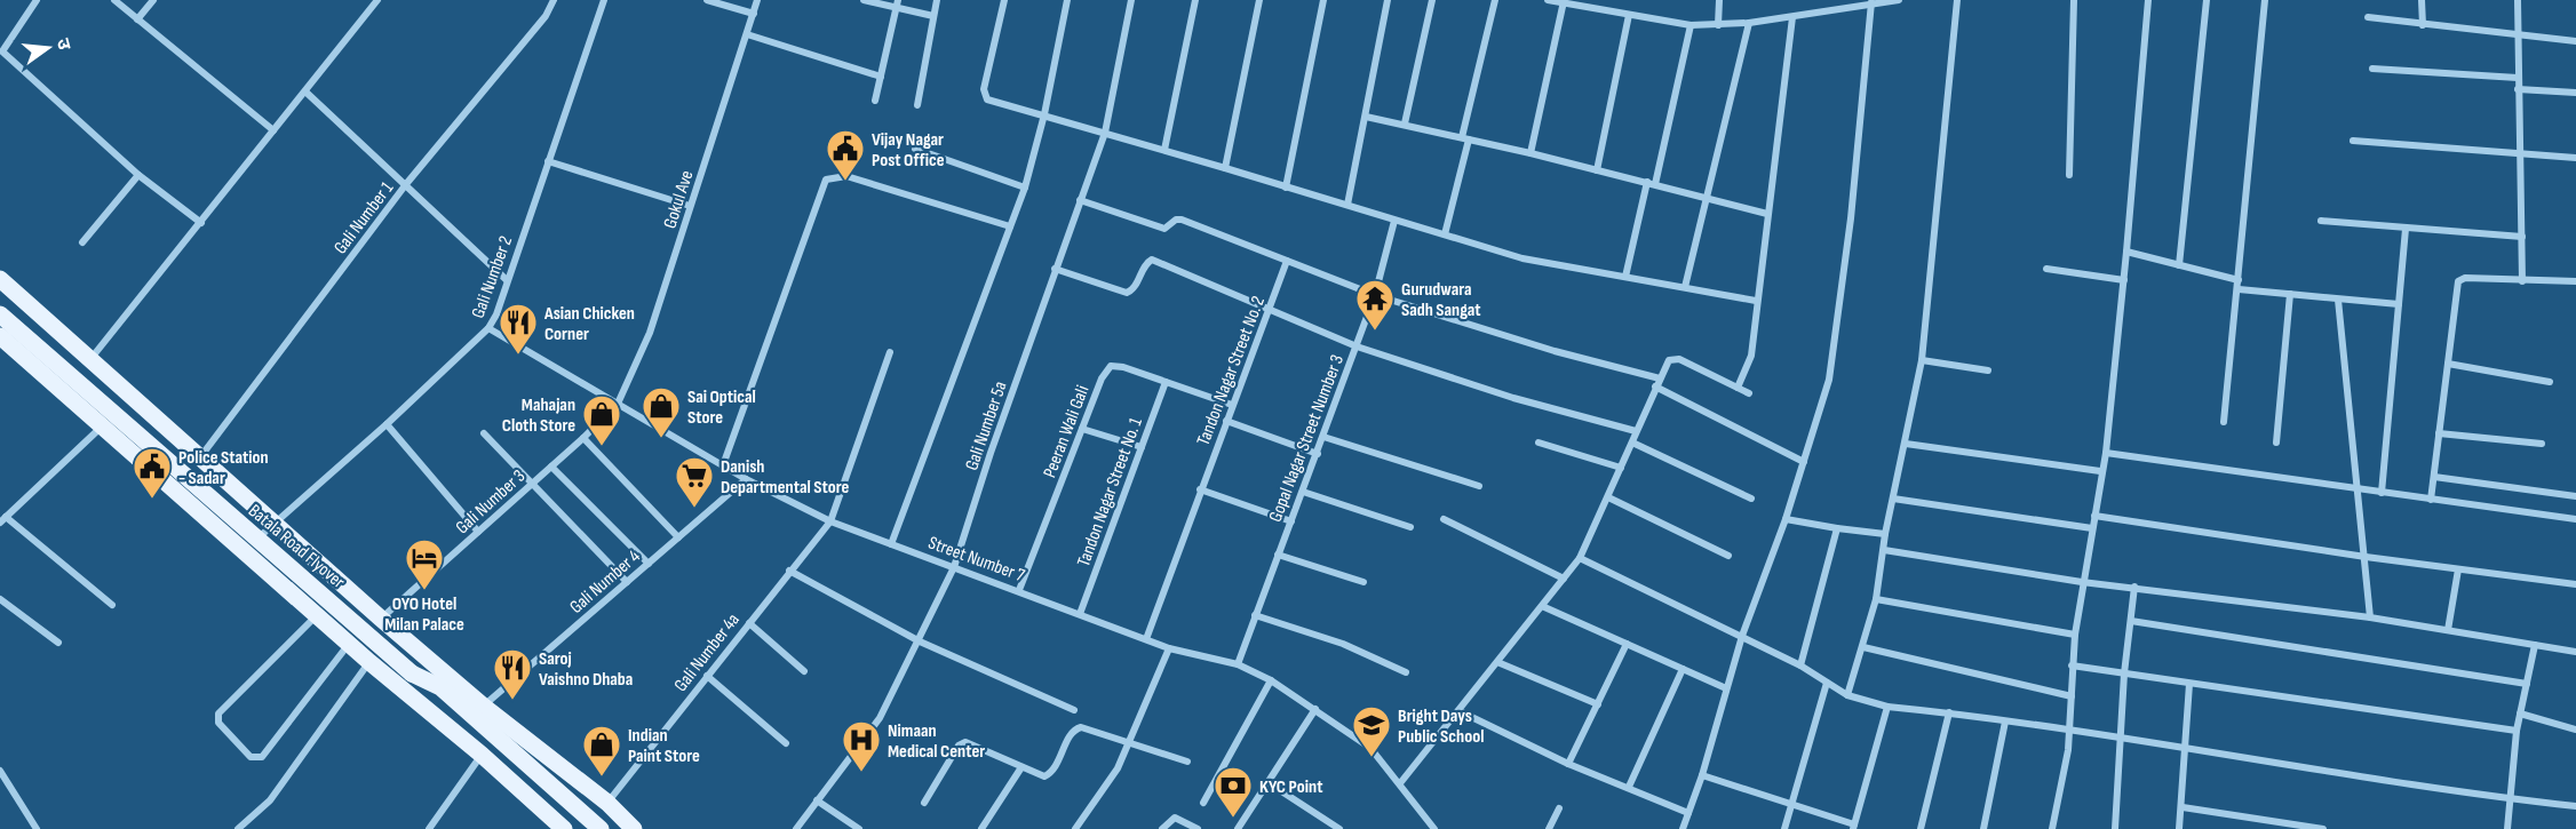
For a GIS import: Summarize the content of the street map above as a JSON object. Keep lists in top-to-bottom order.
{
  "streets": {
    "main road": ["Batala Road Flyover"],
    "street": [
      "Gokul Ave",
      "Gali Number 1",
      "Gali Number 2",
      "Tandon Nagar Street No. 2",
      "Gali Number 5a",
      "Peeran Wali Gali",
      "Gopal Nagar Street Number 3",
      "Tandon Nagar Street No. 1",
      "Gali Number 3",
      "Street Number 7",
      "Gali Number 4",
      "Gali Number 4a"
    ]
  },
  "crossings": [
    ["Gokul Ave", "Gali Number 3"],
    ["Gokul Ave", "Street Number 7"],
    ["Gali Number 2", "Street Number 7"],
    ["Tandon Nagar Street No. 2", "Peeran Wali Gali"],
    ["Tandon Nagar Street No. 2", "Street Number 7"],
    ["Gali Number 5a", "Street Number 7"],
    ["Peeran Wali Gali", "Tandon Nagar Street No. 1"],
    ["Peeran Wali Gali", "Street Number 7"],
    ["Gopal Nagar Street Number 3", "Street Number 7"],
    ["Tandon Nagar Street No. 1", "Street Number 7"],
    ["Gali Number 3", "Street Number 7"],
    ["Street Number 7", "Gali Number 4"],
    ["Street Number 7", "Gali Number 4a"]
  ],
  "places": {
    "public building": ["Vijay Nagar Post Office", "Police Station - Sadar"],
    "temple": ["Gurudwara Sadh Sangat"],
    "restaurant": ["Asian Chicken Corner", "Saroj Vaishno Dhaba"],
    "shop": ["Sai Optical Store", "Mahajan Cloth Store", "Indian Paint Store"],
    "supermarket": ["Danish Departmental Store"],
    "hotel": ["OYO Hotel Milan Palace"],
    "school or university": ["Bright Days Public School"],
    "hospital": ["Nimaan Medical Center"],
    "bank": ["KYC Point"]
  },
  "north": "right"
}
